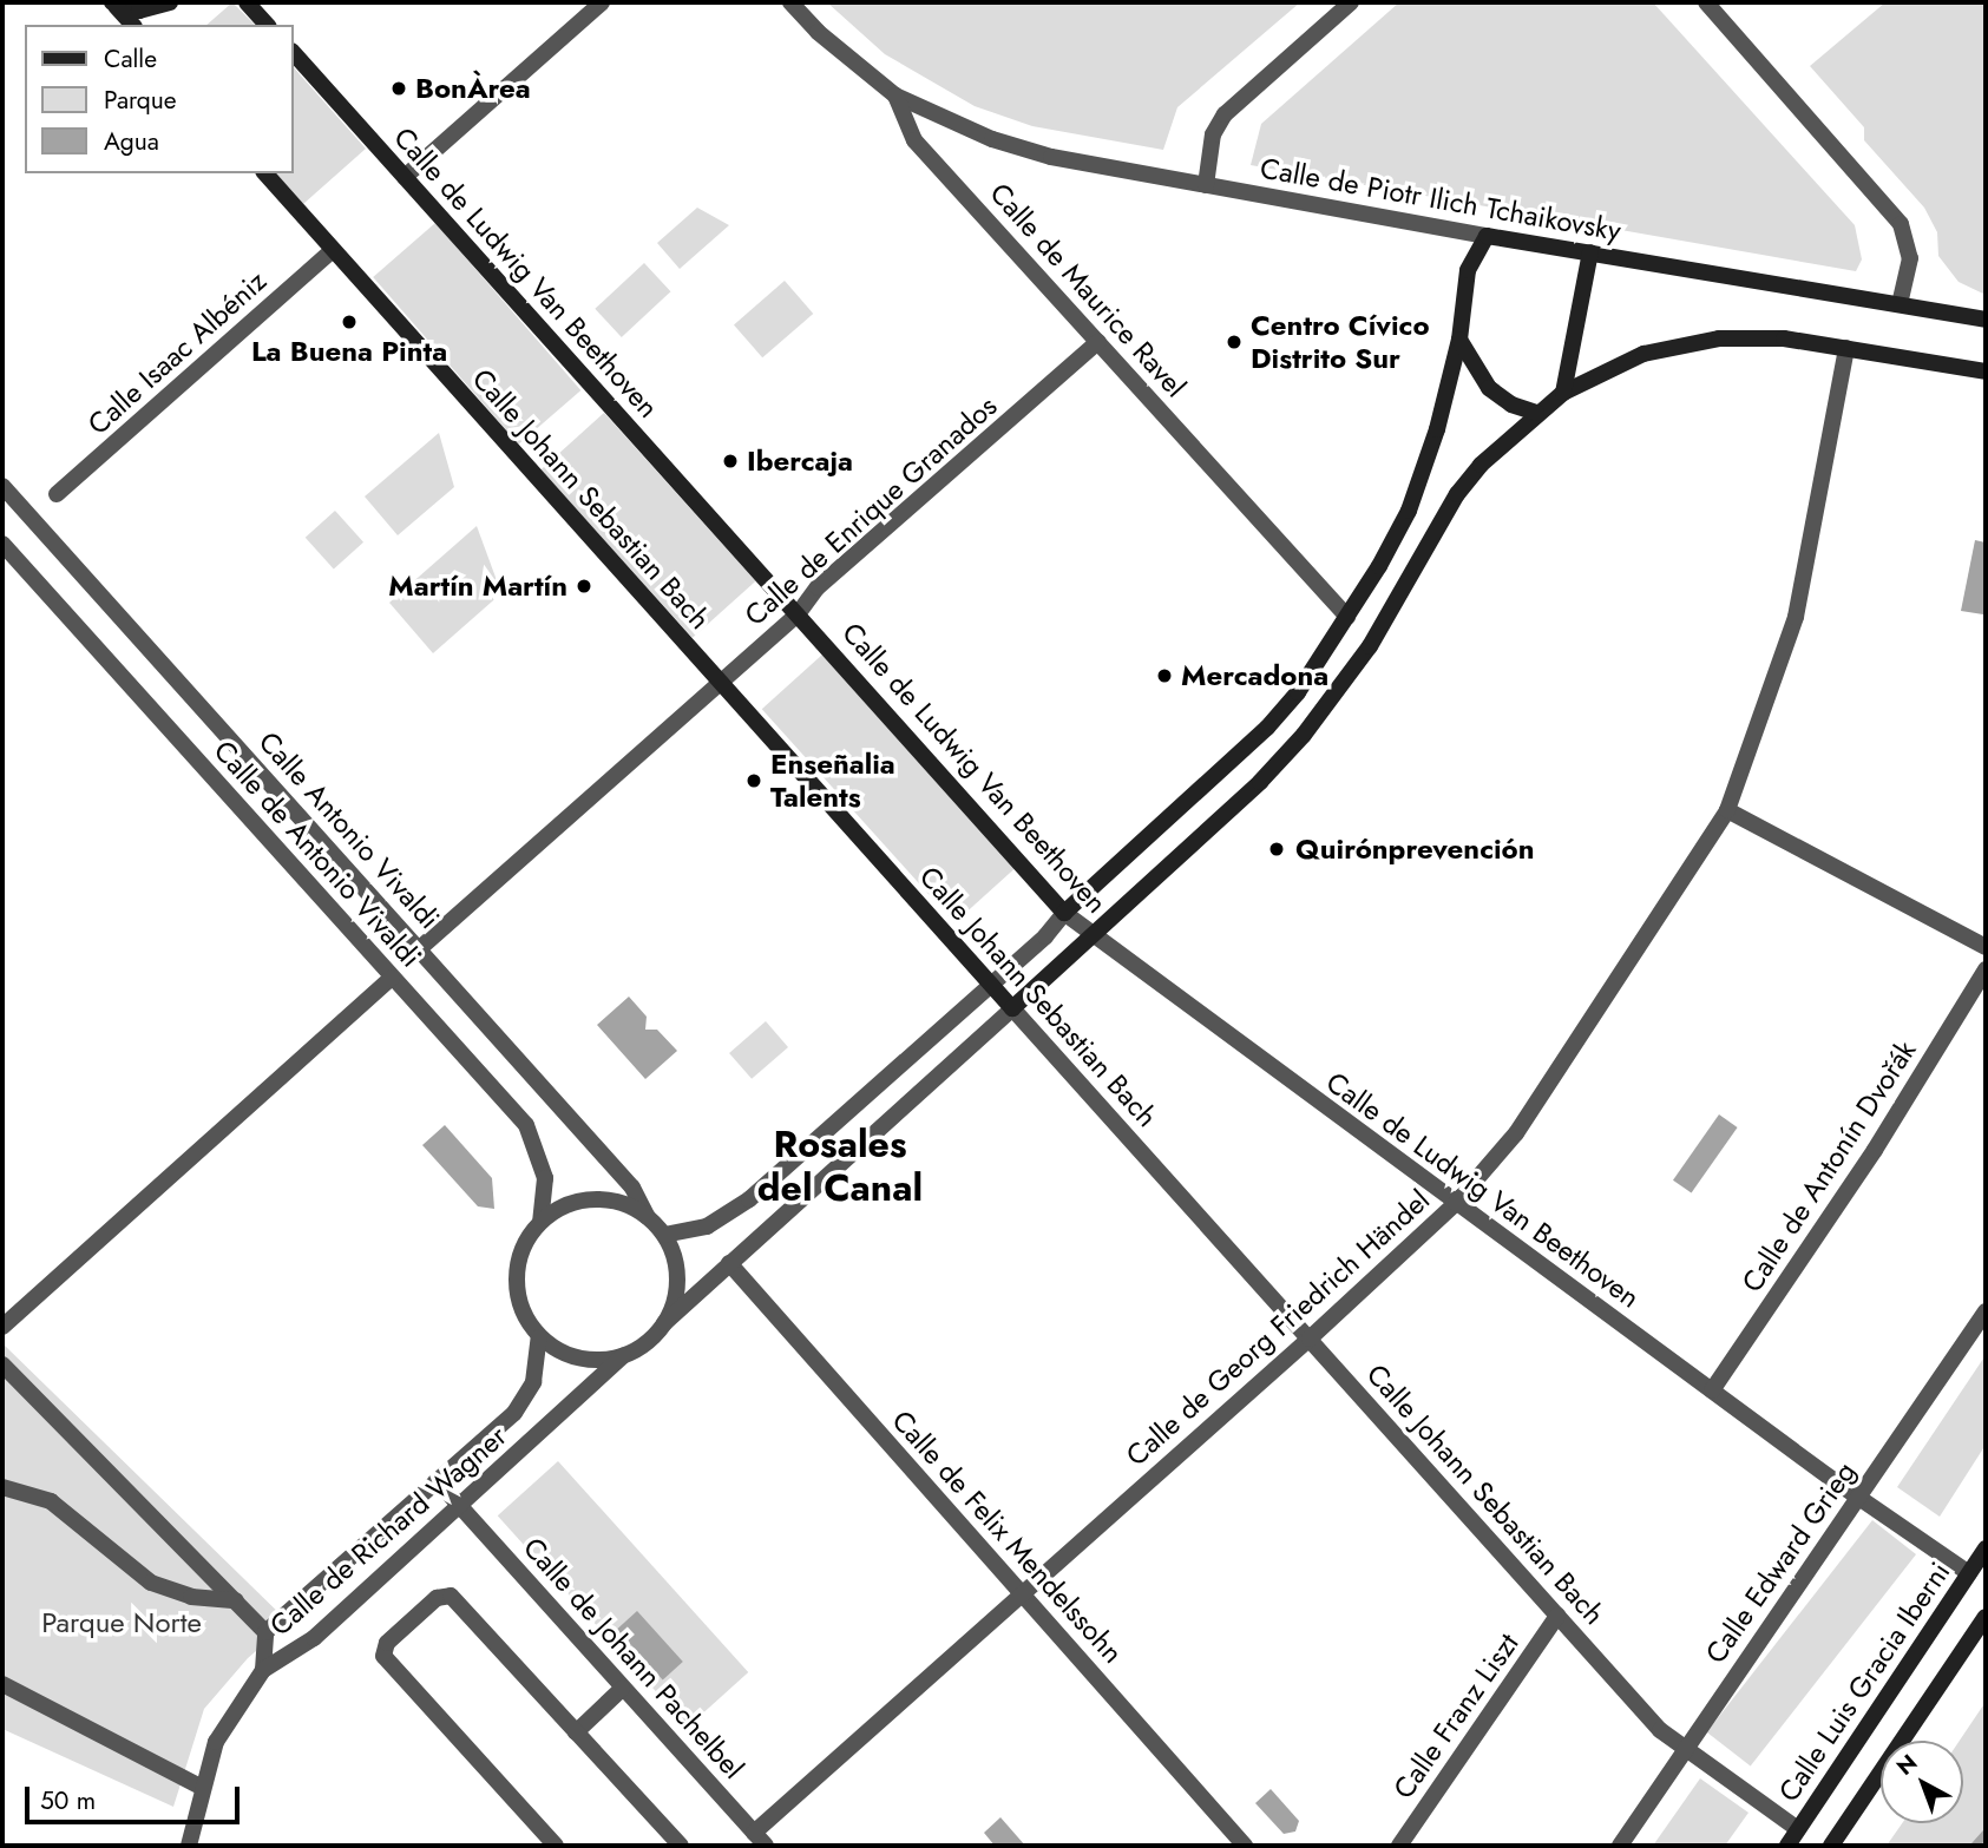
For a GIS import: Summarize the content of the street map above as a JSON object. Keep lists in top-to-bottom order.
{
  "streets": {
    "street": [
      "Calle de Piotr Ilich Tchaikovsky",
      "Calle de Ludwig Van Beethoven",
      "Calle de Maurice Ravel",
      "Calle Isaac Albéniz",
      "Calle Johann Sebastian Bach",
      "Calle de Enrique Granados",
      "Calle Antonio Vivaldi",
      "Calle de Antonio Vivaldi",
      "Calle de Antonín Dvořák",
      "Calle de Georg Friedrich Händel",
      "Calle de Richard Wagner",
      "Calle de Felix Mendelssohn",
      "Calle Edward Grieg",
      "Calle de Johann Pachelbel",
      "Calle Luis Gracia Iberni",
      "Calle Franz Liszt"
    ]
  },
  "crossings": [
    ["Calle de Piotr Ilich Tchaikovsky", "Calle de Maurice Ravel"],
    ["Calle de Ludwig Van Beethoven", "Calle de Enrique Granados"],
    ["Calle de Ludwig Van Beethoven", "Calle de Antonín Dvořák"],
    ["Calle de Ludwig Van Beethoven", "Calle de Georg Friedrich Händel"],
    ["Calle de Ludwig Van Beethoven", "Calle Edward Grieg"],
    ["Calle de Ludwig Van Beethoven", "Calle Luis Gracia Iberni"],
    ["Calle de Maurice Ravel", "Calle de Enrique Granados"],
    ["Calle Isaac Albéniz", "Calle Johann Sebastian Bach"],
    ["Calle Johann Sebastian Bach", "Calle de Enrique Granados"],
    ["Calle Johann Sebastian Bach", "Calle de Georg Friedrich Händel"],
    ["Calle Johann Sebastian Bach", "Calle Edward Grieg"],
    ["Calle Johann Sebastian Bach", "Calle Luis Gracia Iberni"],
    ["Calle Johann Sebastian Bach", "Calle Franz Liszt"],
    ["Calle de Enrique Granados", "Calle Antonio Vivaldi"],
    ["Calle Antonio Vivaldi", "Calle de Antonio Vivaldi"],
    ["Calle Antonio Vivaldi", "Calle de Richard Wagner"],
    ["Calle de Antonio Vivaldi", "Calle de Richard Wagner"],
    ["Calle de Georg Friedrich Händel", "Calle de Felix Mendelssohn"],
    ["Calle de Georg Friedrich Händel", "Calle de Johann Pachelbel"],
    ["Calle de Richard Wagner", "Calle de Johann Pachelbel"]
  ],
  "districts": ["Rosales del Canal"],
  "parks": ["Parque Norte"],
  "places": [
    "BonÀrea",
    "La Buena Pinta",
    "Centro Cívico Distrito Sur",
    "Ibercaja",
    "Martín Martín",
    "Mercadona",
    "Enseñalia Talents",
    "Quirónprevención"
  ],
  "legend": ["Calle", "Parque", "Agua"],
  "scale_bar": "50 m",
  "north": "top left"
}
